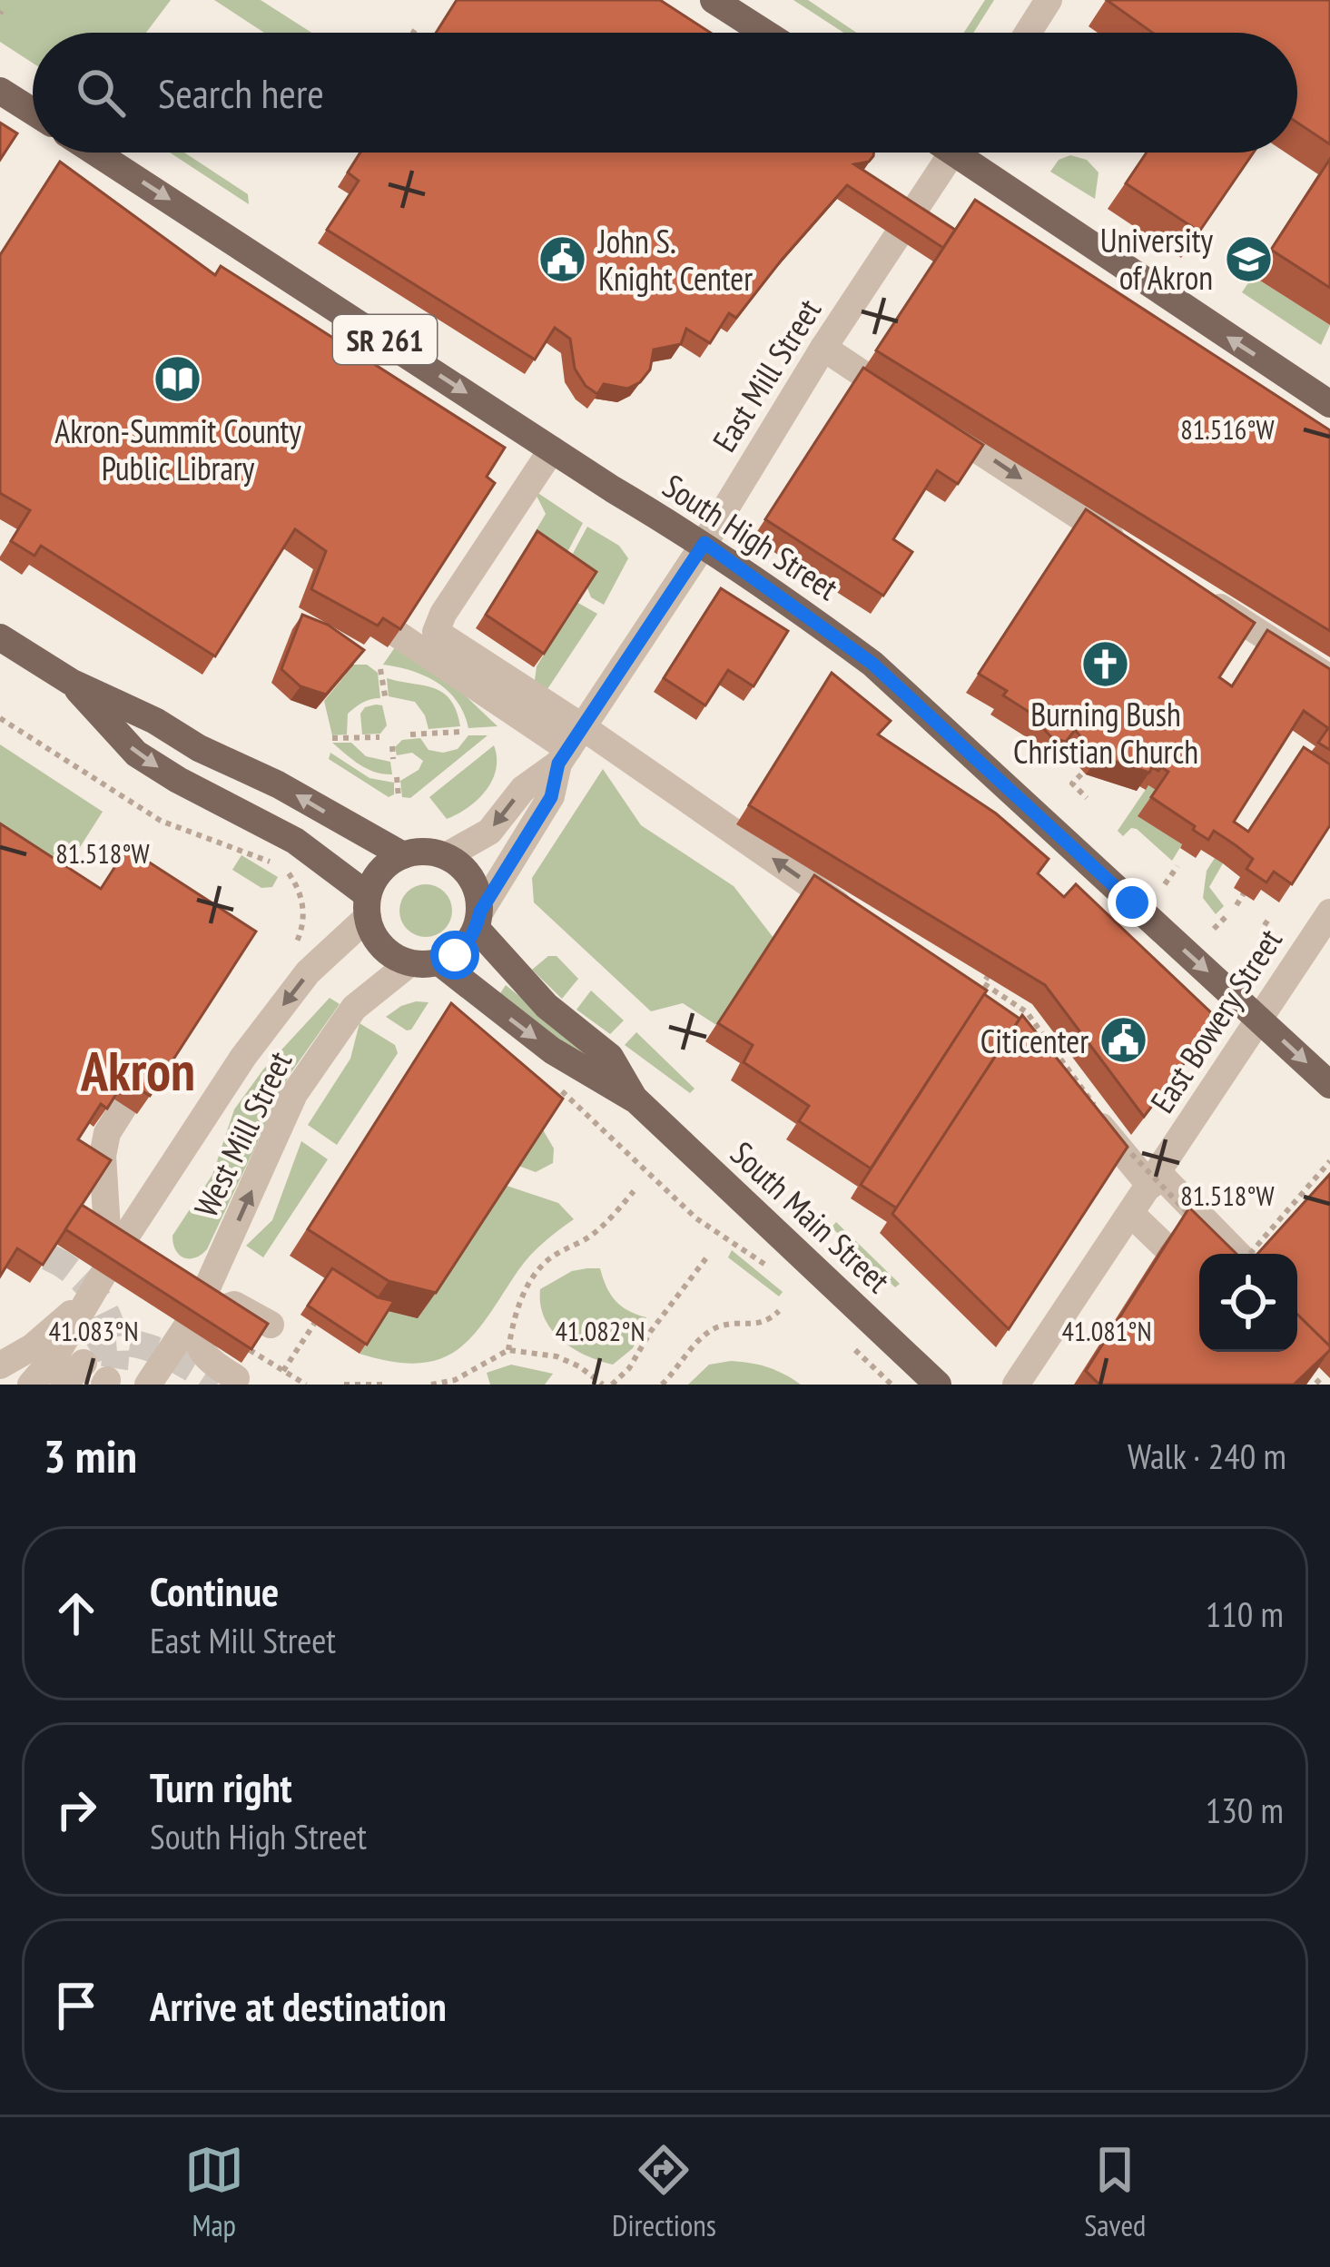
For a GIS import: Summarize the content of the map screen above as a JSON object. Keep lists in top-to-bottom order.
{
  "streets": {
    "main road": ["SR 261", "South High Street", "South Main Street"],
    "street": ["East Mill Street", "East Bowery Street", "West Mill Street"]
  },
  "crossings": [
    ["East Mill Street", "South High Street"],
    ["East Mill Street", "West Mill Street"],
    ["East Mill Street", "South Main Street"],
    ["South High Street", "East Bowery Street"],
    ["West Mill Street", "South Main Street"]
  ],
  "one_way": ["South High Street"],
  "districts": ["Akron"],
  "places": {
    "school or university": ["University of Akron"],
    "public building": ["John S. Knight Center", "Citicenter"],
    "library": ["Akron-Summit County Public Library"],
    "church": ["Burning Bush Christian Church"]
  },
  "page": {
    "search": "Search here",
    "heading": ["3 min", "Walk · 240 m"],
    "list": [
      ["Continue", "East Mill Street", "110 m"],
      ["Turn right", "South High Street", "130 m"],
      "Arrive at destination"
    ],
    "nav": ["Map", "Directions", "Saved"]
  },
  "coordinates": [
    "81.516°W",
    "81.518°W",
    "41.083°N",
    "41.082°N",
    "41.081°N"
  ]
}
